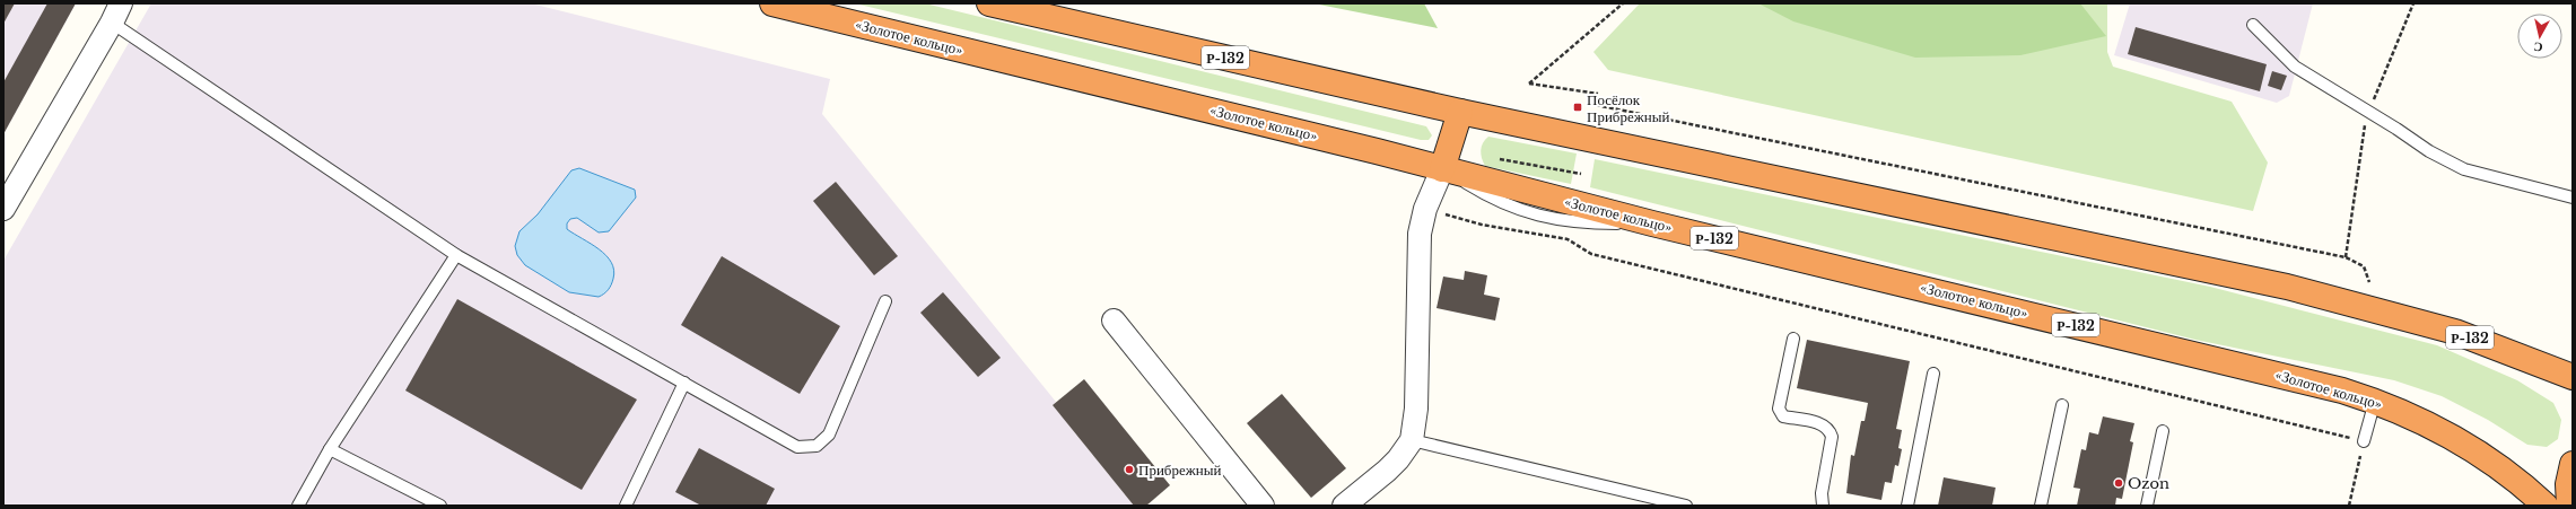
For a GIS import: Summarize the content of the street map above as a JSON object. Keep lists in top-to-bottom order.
{
  "streets": {
    "highway": ["«Золотое кольцо»", "Р-132"]
  },
  "places": {
    "transit": ["Посёлок Прибрежный"],
    "other": ["Прибрежный", "Ozon"]
  },
  "north": "bottom"
}
